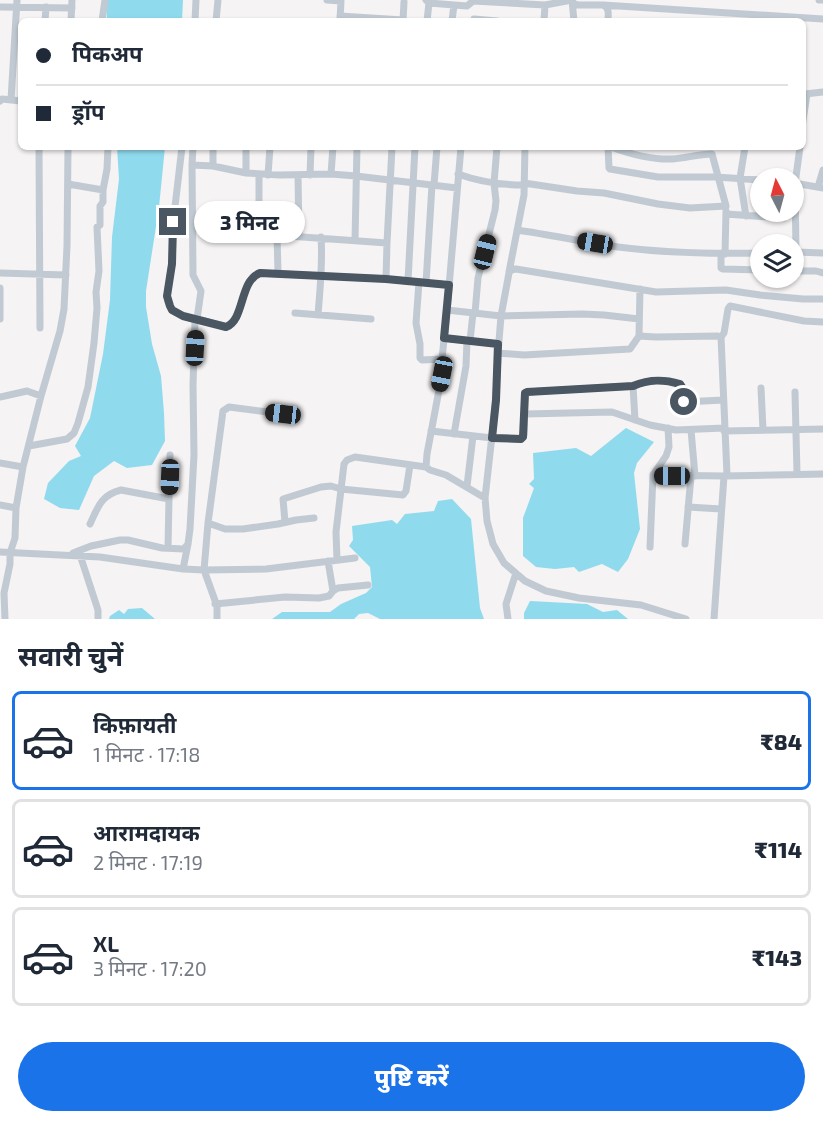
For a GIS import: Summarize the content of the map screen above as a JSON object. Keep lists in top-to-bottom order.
{
  "north": "top",
  "page": {
    "banner": ["पिकअप", "ड्रॉप"],
    "bubble": "3 मिनट",
    "heading": "सवारी चुनें",
    "list": [
      {
        "name": "किफ़ायती",
        "note": "1 मिनट · 17:18",
        "value": "₹84"
      },
      {
        "name": "आरामदायक",
        "note": "2 मिनट · 17:19",
        "value": "₹114"
      },
      {
        "name": "XL",
        "note": "3 मिनट · 17:20",
        "value": "₹143"
      }
    ],
    "buttons": "पुष्टि करें"
  }
}
